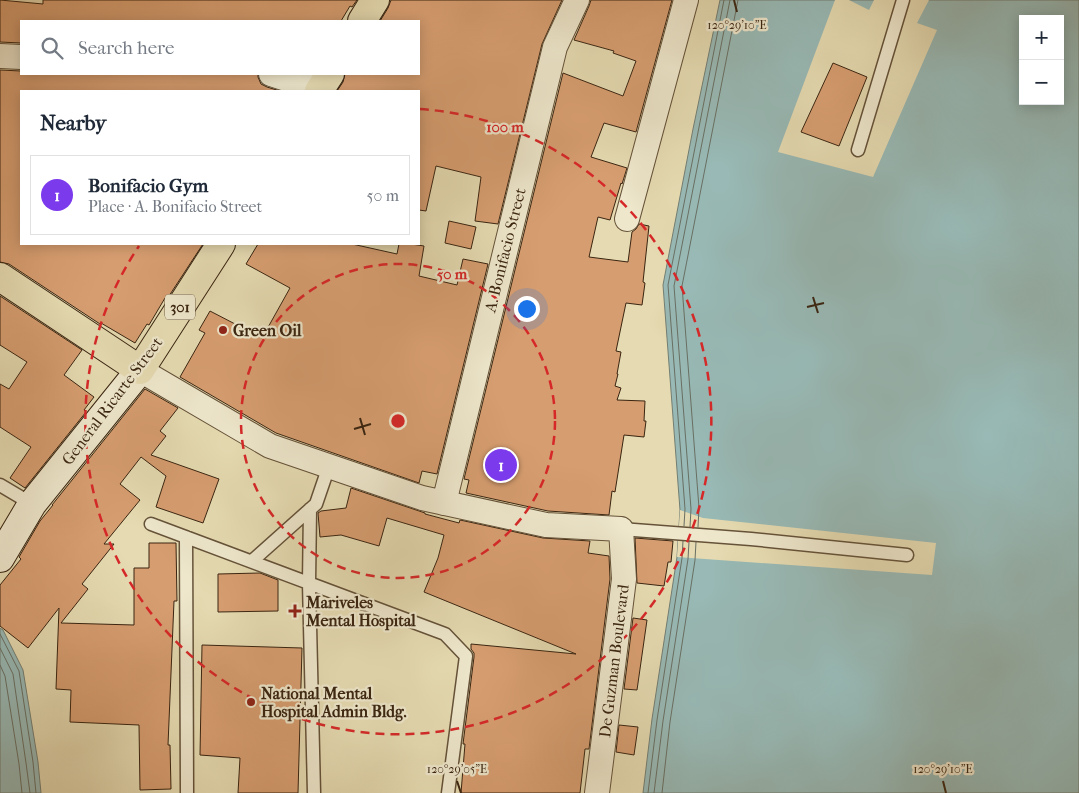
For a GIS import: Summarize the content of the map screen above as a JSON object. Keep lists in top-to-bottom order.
{
  "streets": {
    "main road": ["301", "General Ricarte Street"],
    "street": ["A. Bonifacio Street", "De Guzman Boulevard"]
  },
  "places": {
    "other": ["Green Oil", "National Mental Hospital Admin Bldg."],
    "health": ["Mariveles Mental Hospital"]
  },
  "page": {
    "map_buttons": ["+", "−"],
    "search": "Search here",
    "heading": "Nearby",
    "list": [
      {
        "mark": "1",
        "name": "Bonifacio Gym",
        "note": "Place · A. Bonifacio Street",
        "value": "50 m"
      }
    ],
    "pins": "1"
  },
  "coordinates": ["120°29'10\"E", "120°29'05\"E"],
  "rings": ["100 m", "50 m"]
}
